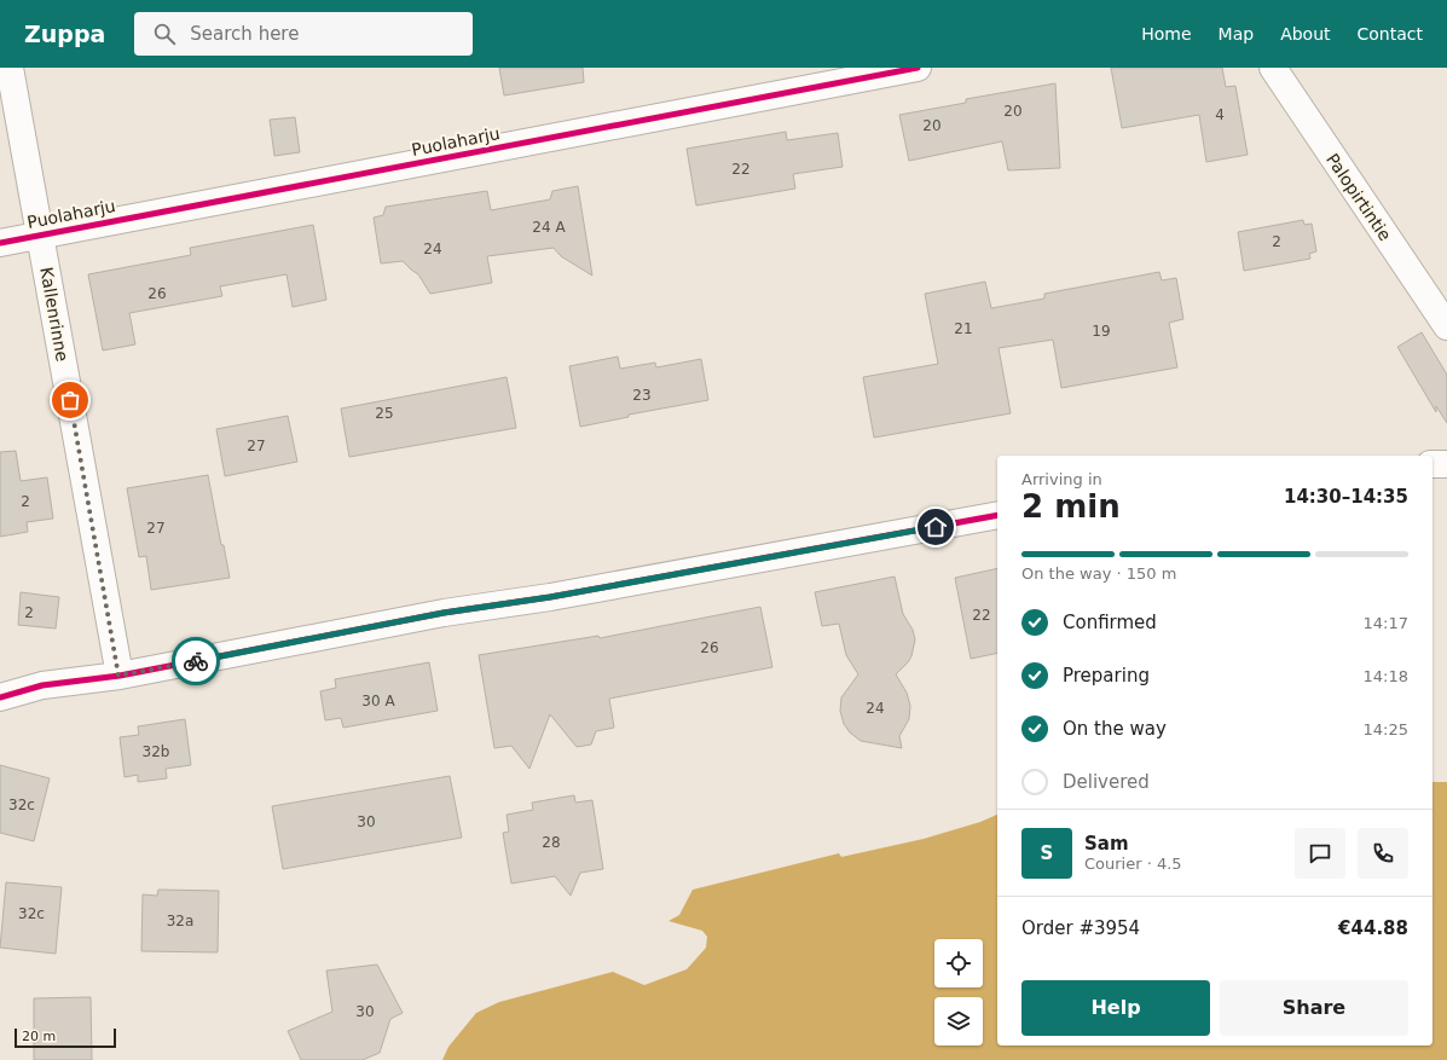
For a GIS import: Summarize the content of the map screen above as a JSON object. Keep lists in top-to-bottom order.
{
  "streets": {
    "street": ["Puolaharju", "Palopirtintie", "Kallenrinne"]
  },
  "crossings": [
    ["Puolaharju", "Kallenrinne"]
  ],
  "house_numbers": [
    "20",
    "4",
    "20",
    "22",
    "24 A",
    "2",
    "24",
    "26",
    "21",
    "19",
    "23",
    "25",
    "27",
    "2",
    "27",
    "2",
    "22",
    "26",
    "30 A",
    "24",
    "32b",
    "32c",
    "30",
    "28",
    "32c",
    "32a",
    "30"
  ],
  "scale_bar": "20 m",
  "page": {
    "header": "Zuppa",
    "search": "Search here",
    "nav": [
      "Home",
      "Map",
      "About",
      "Contact"
    ],
    "heading": ["2 min", "Arriving in", "14:30–14:35"],
    "panel": [
      "Sam",
      "Courier · 4.5",
      "Order #3954",
      "€44.88"
    ],
    "bar": "On the way · 150 m",
    "list": [
      ["Confirmed", "14:17"],
      ["Preparing", "14:18"],
      ["On the way", "14:25"],
      "Delivered"
    ],
    "round": "S",
    "buttons": ["Help", "Share"],
    "scale": "20 m"
  }
}
